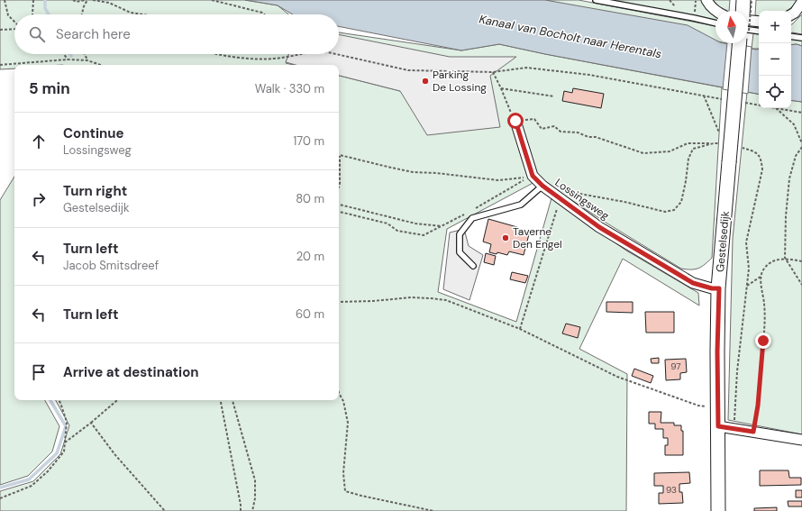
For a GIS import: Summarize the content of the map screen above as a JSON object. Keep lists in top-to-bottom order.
{
  "streets": {
    "main road": ["Gestelsedijk"],
    "street": ["Lossingsweg"]
  },
  "crossings": [
    ["Lossingsweg", "Gestelsedijk"]
  ],
  "water": ["Kanaal van Bocholt naar Herentals"],
  "places": ["Parking De Lossing", "Taverne Den Engel"],
  "house_numbers": ["97", "93"],
  "north": "top",
  "page": {
    "map_buttons": ["+", "−"],
    "search": "Search here",
    "heading": ["5 min", "Walk · 330 m"],
    "list": [
      ["Continue", "Lossingsweg", "170 m"],
      ["Turn right", "Gestelsedijk", "80 m"],
      ["Turn left", "Jacob Smitsdreef", "20 m"],
      ["Turn left", "60 m"],
      "Arrive at destination"
    ]
  }
}
